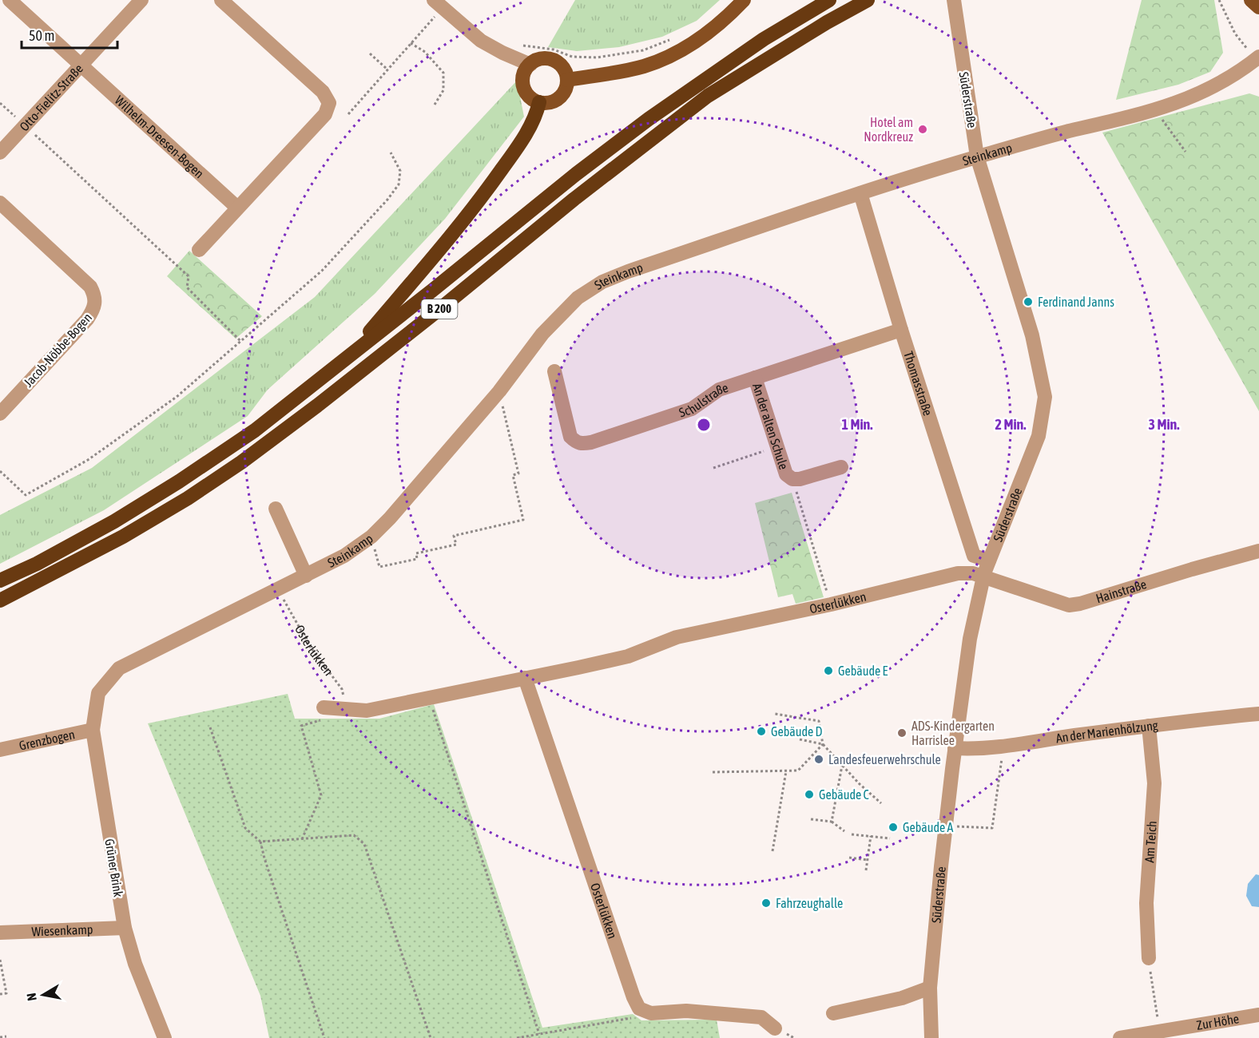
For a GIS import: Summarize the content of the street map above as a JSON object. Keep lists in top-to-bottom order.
{
  "streets": {
    "highway": ["B 200"],
    "street": [
      "Otto-Fielitz-Straße",
      "Süderstraße",
      "Wilhelm-Dreesen-Bogen",
      "Steinkamp",
      "Jacob-Nöbbe-Bogen",
      "Thomasstraße",
      "Schulstraße",
      "An der alten Schule",
      "Hainstraße",
      "Osterlükken",
      "An der Marienhölzung",
      "Grenzbogen",
      "Am Teich",
      "Grüner Brink",
      "Wiesenkamp",
      "Zur Höhe"
    ]
  },
  "crossings": [
    ["Otto-Fielitz-Straße", "Wilhelm-Dreesen-Bogen"],
    ["Süderstraße", "Steinkamp"],
    ["Süderstraße", "Thomasstraße"],
    ["Süderstraße", "Hainstraße"],
    ["Süderstraße", "Osterlükken"],
    ["Süderstraße", "An der Marienhölzung"],
    ["Steinkamp", "Thomasstraße"],
    ["Steinkamp", "Osterlükken"],
    ["Steinkamp", "Grüner Brink"],
    ["Thomasstraße", "Schulstraße"],
    ["Schulstraße", "An der alten Schule"],
    ["Hainstraße", "Osterlükken"],
    ["An der Marienhölzung", "Am Teich"],
    ["Grenzbogen", "Grüner Brink"],
    ["Grüner Brink", "Wiesenkamp"]
  ],
  "places": [
    "Hotel am Nordkreuz",
    "Ferdinand Janns",
    "Gebäude E",
    "Gebäude D",
    "ADS-Kindergarten Harrislee",
    "Landesfeuerwehrschule",
    "Gebäude C",
    "Gebäude A",
    "Fahrzeughalle"
  ],
  "scale_bar": "50 m",
  "north": "left",
  "rings": ["1 Min.", "2 Min.", "3 Min."]
}
